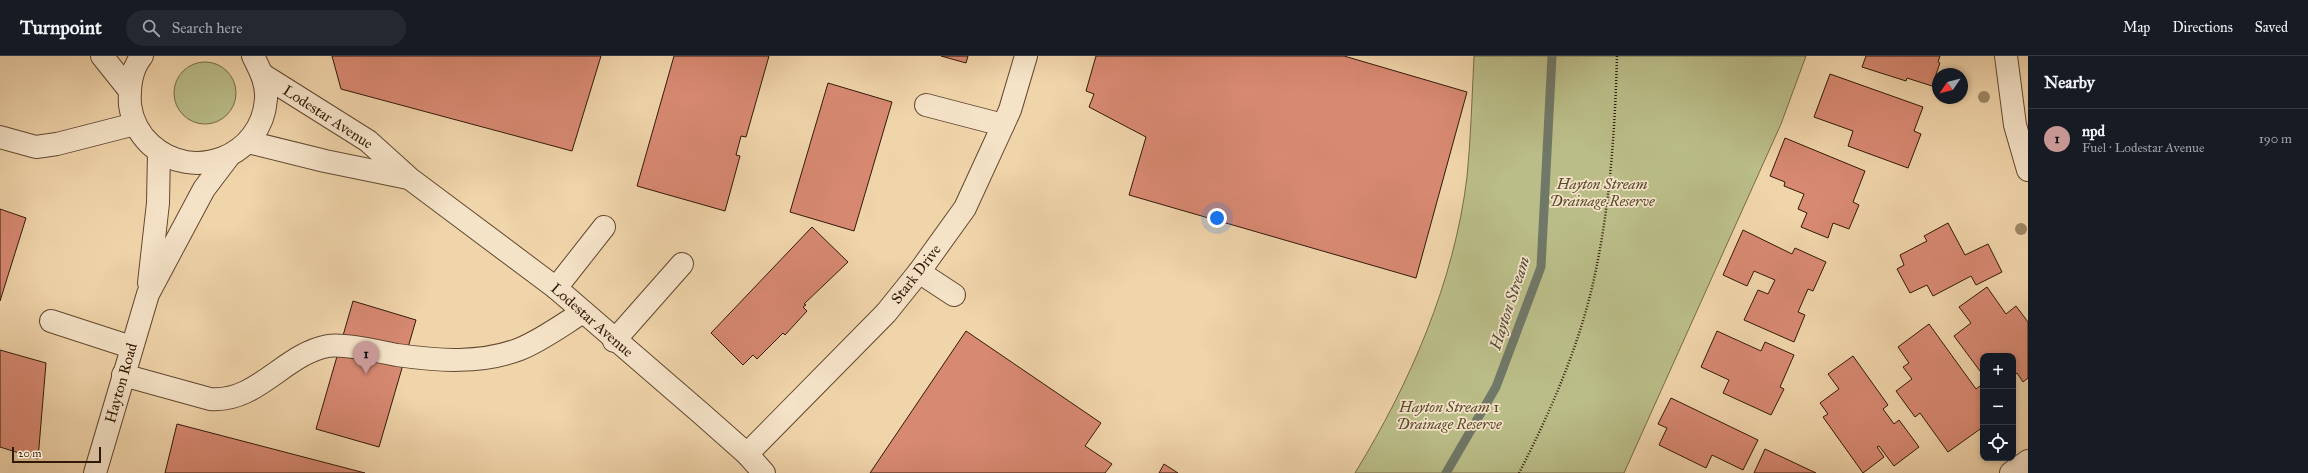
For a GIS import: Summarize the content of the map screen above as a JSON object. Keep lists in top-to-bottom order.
{
  "streets": {
    "street": ["Lodestar Avenue", "Stark Drive", "Hayton Road"]
  },
  "crossings": [
    ["Lodestar Avenue", "Stark Drive"]
  ],
  "water": ["Hayton Stream"],
  "parks": ["Hayton Stream Drainage Reserve", "Hayton Stream 1 Drainage Reserve"],
  "scale_bar": "20 m",
  "north": "bottom left",
  "page": {
    "header": "Turnpoint",
    "search": "Search here",
    "nav": ["Map", "Directions", "Saved"],
    "heading": "Nearby",
    "list": [
      {
        "mark": "1",
        "name": "npd",
        "note": "Fuel · Lodestar Avenue",
        "value": "190 m"
      }
    ],
    "pins": "1",
    "map_buttons": ["+", "−"],
    "scale": "20 m"
  }
}
